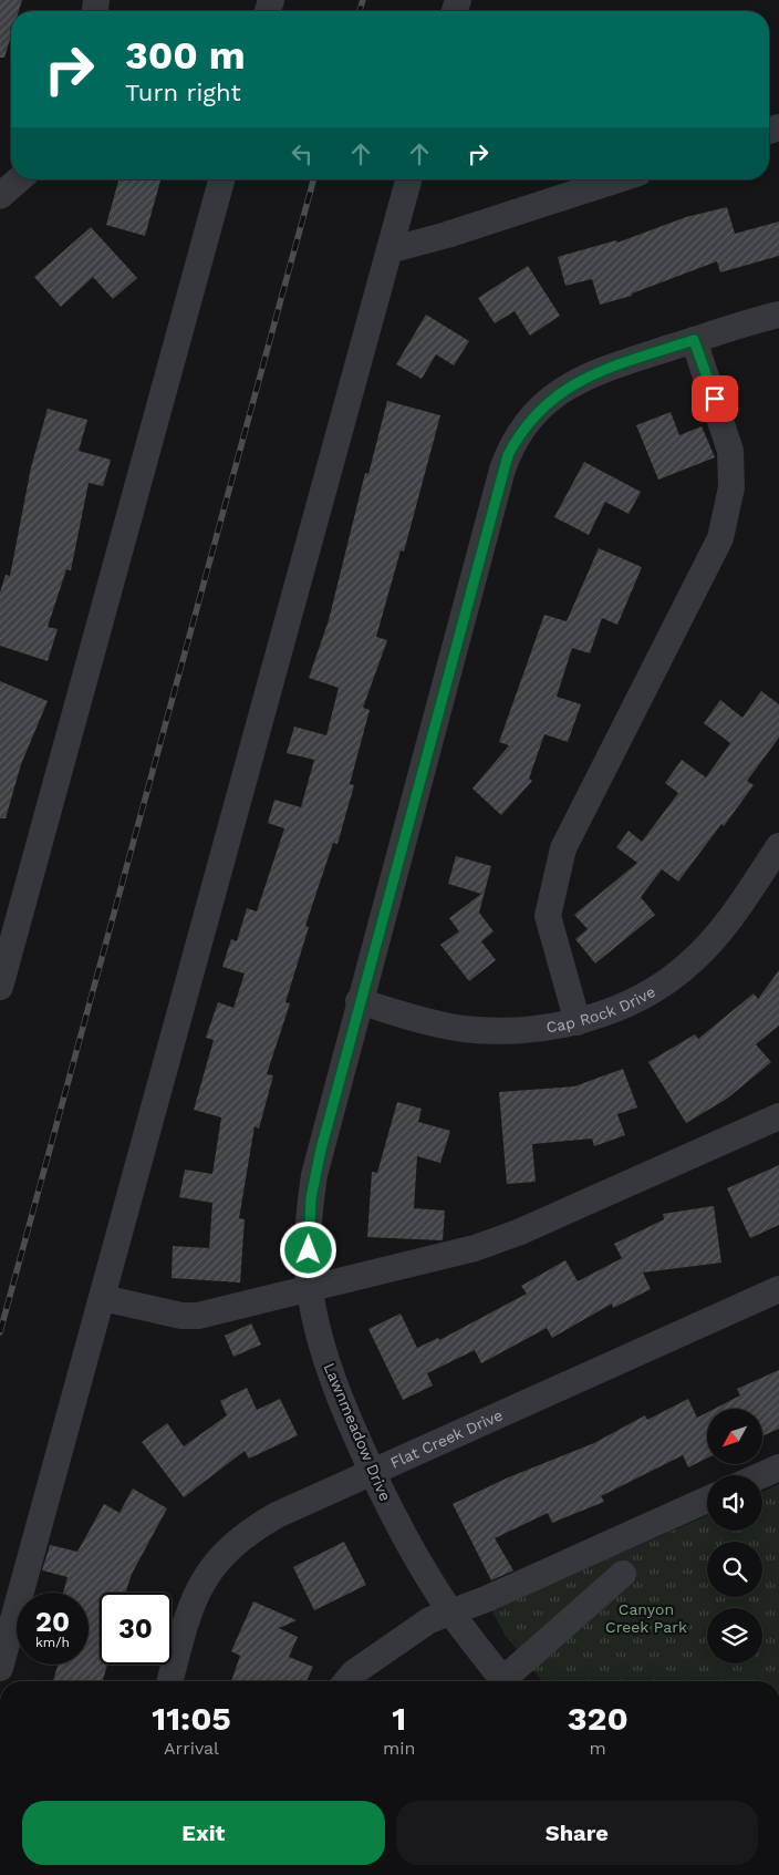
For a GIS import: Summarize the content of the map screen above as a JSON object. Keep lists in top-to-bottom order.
{
  "streets": {
    "street": ["Cap Rock Drive", "Lawnmeadow Drive", "Flat Creek Drive"]
  },
  "crossings": [
    ["Cap Rock Drive", "Lawnmeadow Drive"],
    ["Lawnmeadow Drive", "Flat Creek Drive"]
  ],
  "parks": ["Canyon Creek Park"],
  "north": "bottom left",
  "page": {
    "turn": ["300 m", "Turn right"],
    "speed": "20 km/h",
    "limit": "30",
    "eta": [
      "11:05",
      "Arrival",
      "1",
      "min",
      "320",
      "m"
    ],
    "buttons": ["Exit", "Share"]
  }
}
